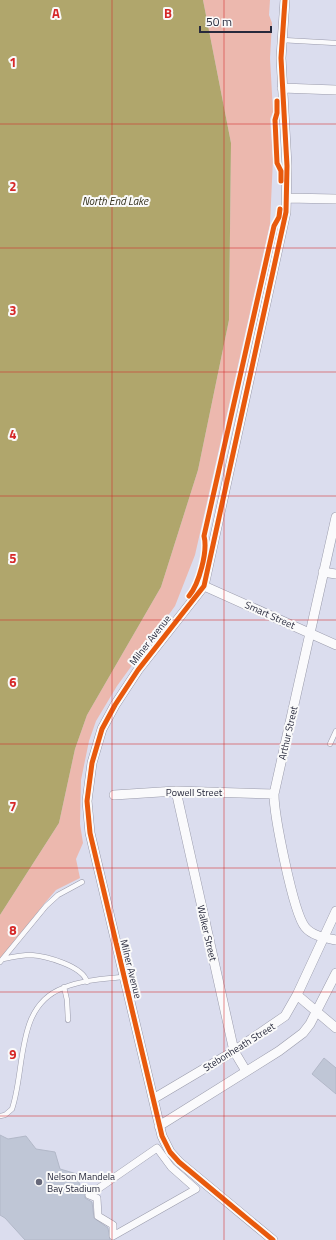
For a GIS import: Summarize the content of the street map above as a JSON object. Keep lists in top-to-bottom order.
{
  "streets": {
    "street": [
      "Smart Street",
      "Milner Avenue",
      "Arthur Street",
      "Powell Street",
      "Walker Street",
      "Stebonheath Street"
    ]
  },
  "crossings": [
    ["Smart Street", "Milner Avenue"],
    ["Smart Street", "Arthur Street"],
    ["Milner Avenue", "Stebonheath Street"],
    ["Arthur Street", "Powell Street"],
    ["Arthur Street", "Stebonheath Street"],
    ["Powell Street", "Walker Street"],
    ["Walker Street", "Stebonheath Street"]
  ],
  "water": ["North End Lake"],
  "places": ["Nelson Mandela Bay Stadium"],
  "scale_bar": "50 m",
  "grid": {
    "columns": ["A", "B"],
    "rows": [
      "1",
      "2",
      "3",
      "4",
      "5",
      "6",
      "7",
      "8",
      "9"
    ]
  }
}
